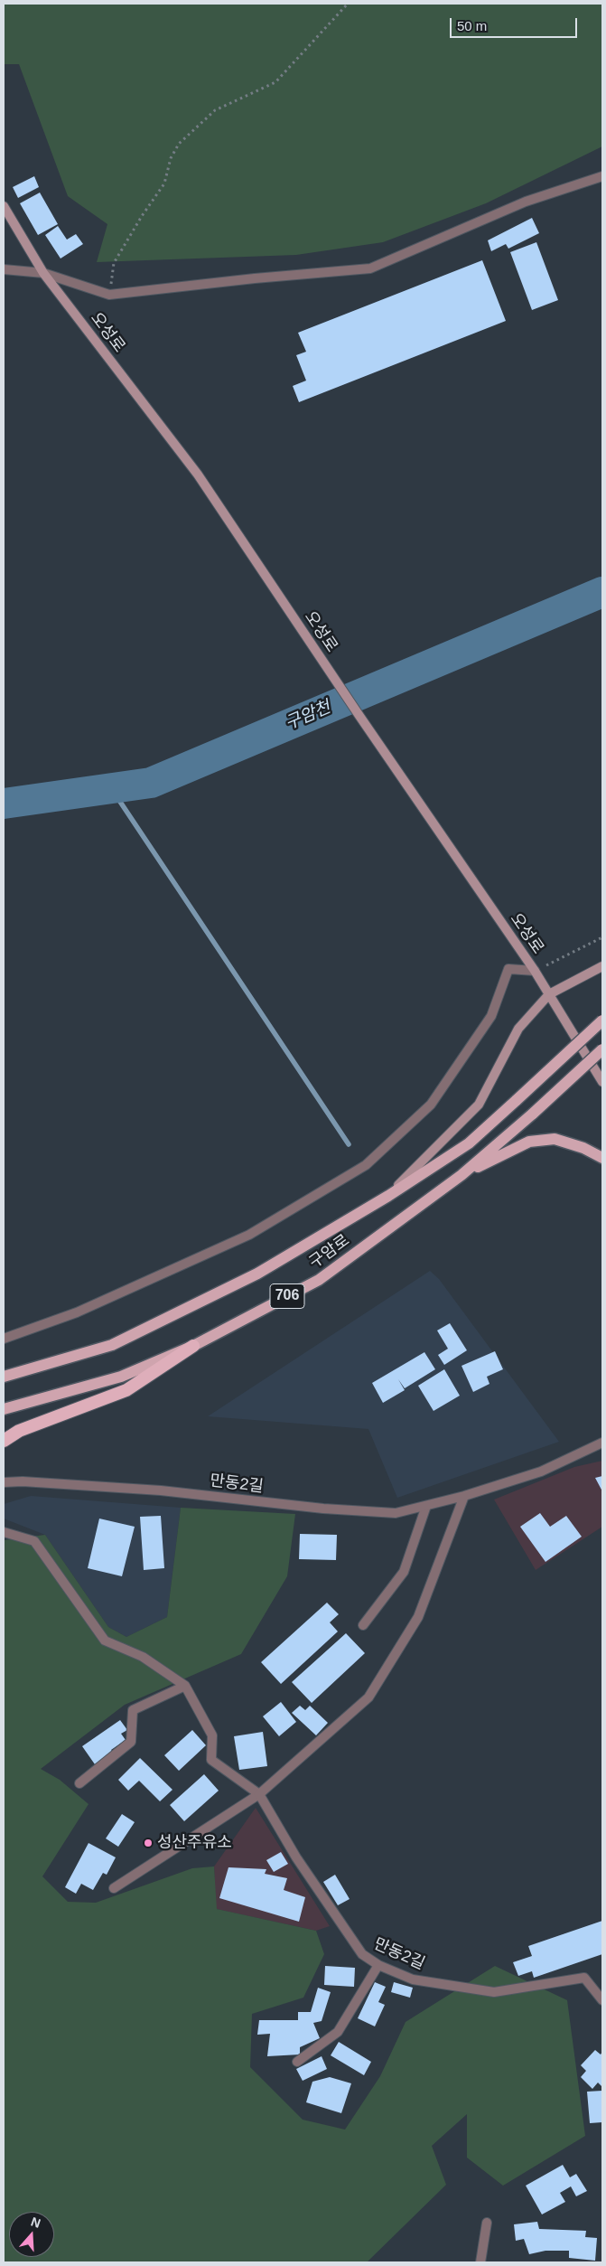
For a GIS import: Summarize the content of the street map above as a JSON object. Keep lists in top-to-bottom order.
{
  "streets": {
    "main road": ["오성로", "구암로", "706"],
    "street": ["만동2길"]
  },
  "water": ["구암천"],
  "places": ["성산주유소"],
  "scale_bar": "50 m",
  "north": "top"
}
